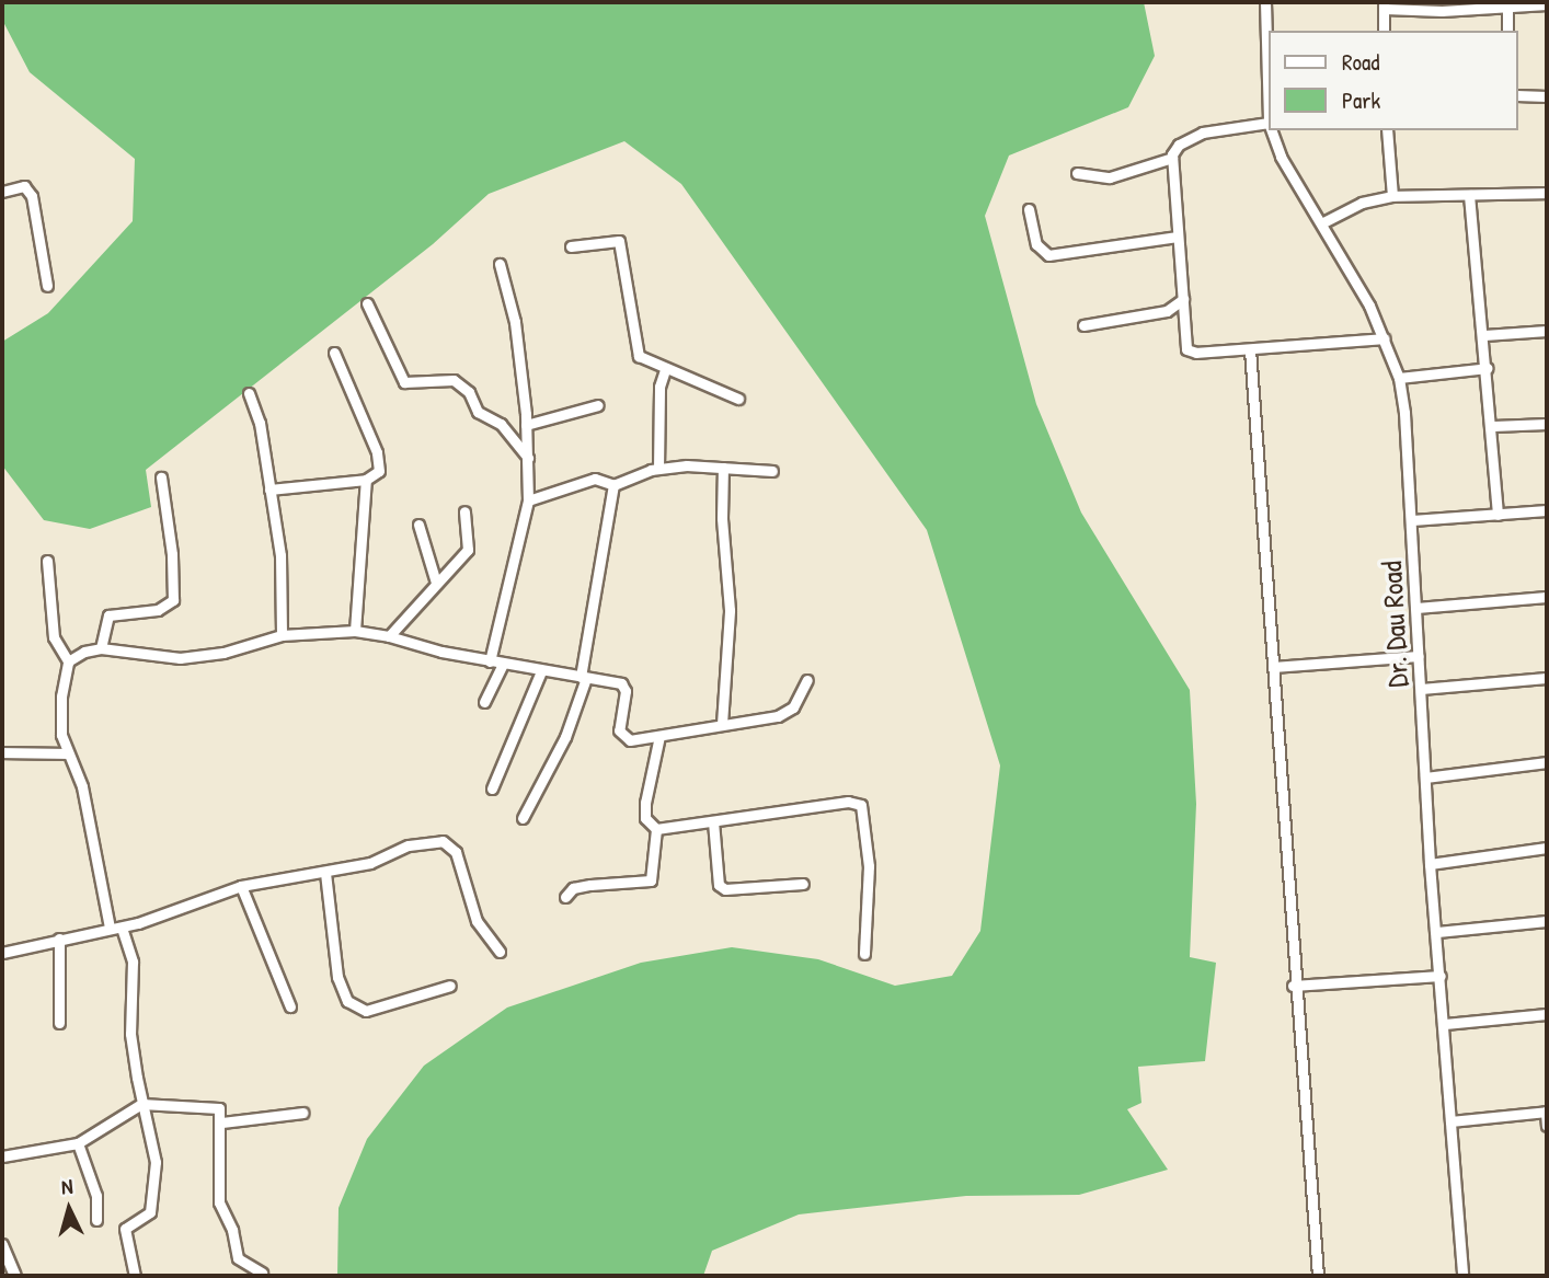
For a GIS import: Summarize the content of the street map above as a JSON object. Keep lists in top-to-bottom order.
{
  "streets": {
    "street": ["Dr. Dau Road"]
  },
  "legend": ["Road", "Park"],
  "north": "top"
}
